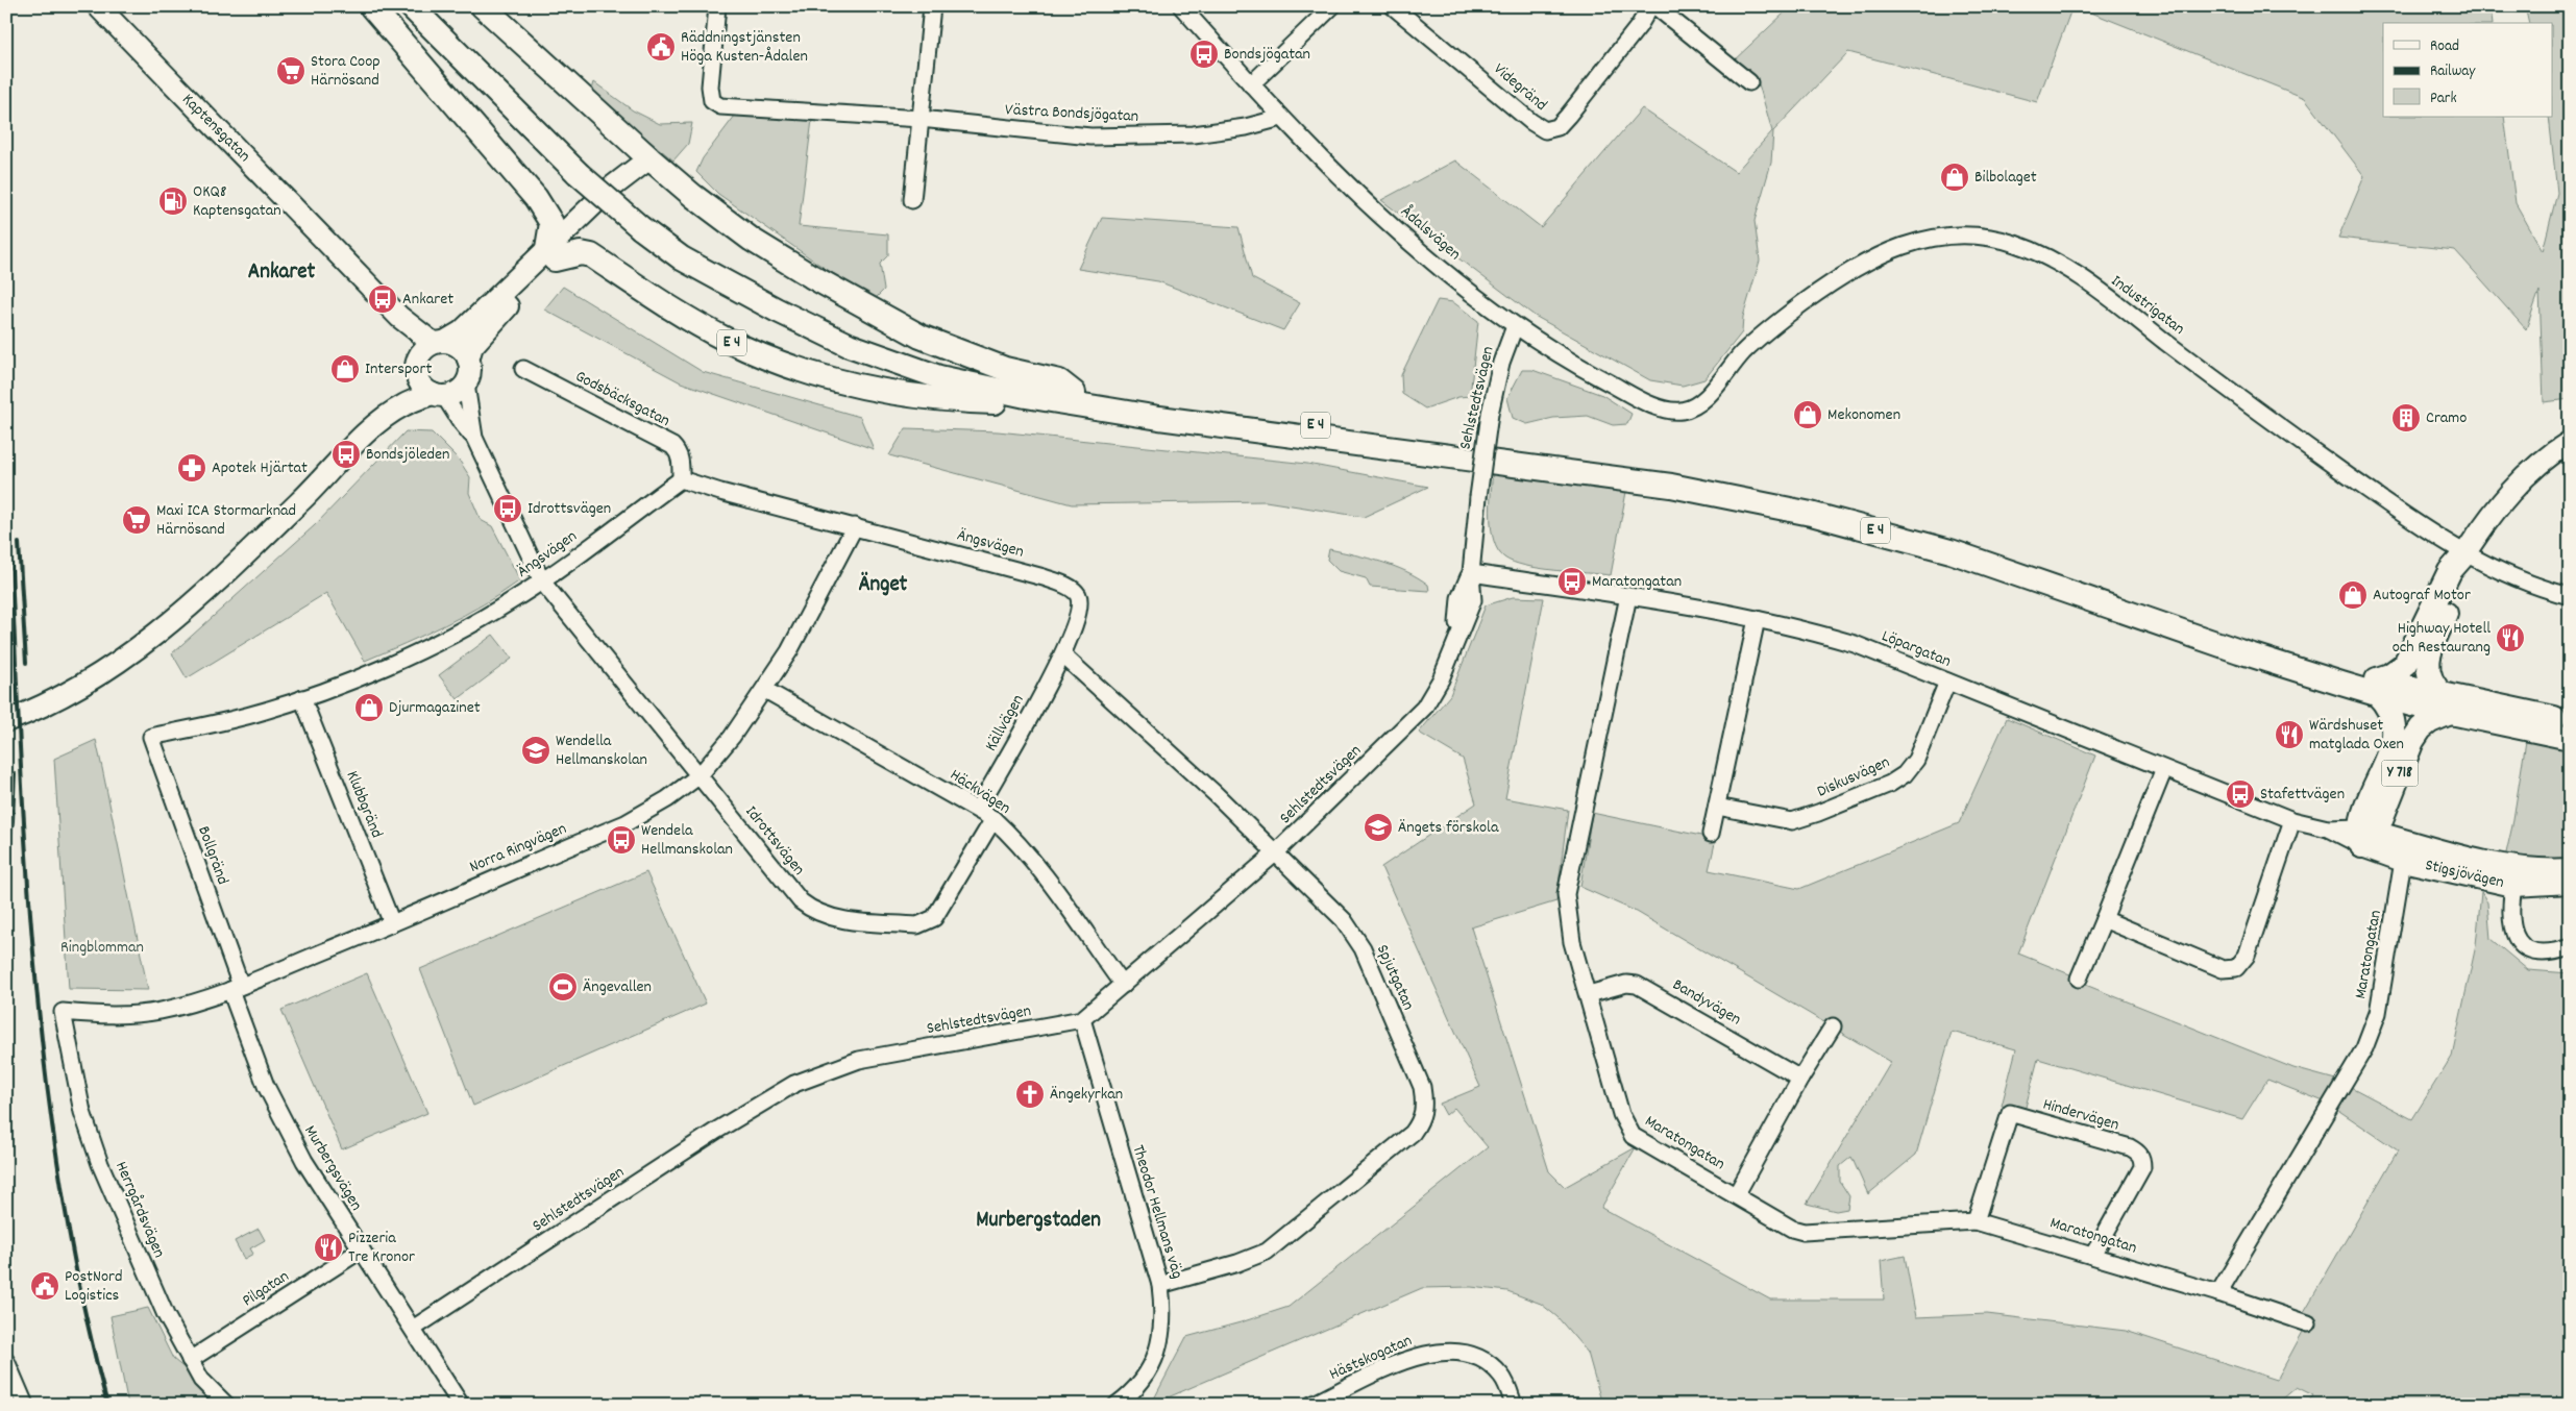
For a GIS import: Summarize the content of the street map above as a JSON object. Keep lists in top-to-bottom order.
{
  "streets": {
    "highway": ["E 4", "Y 718"],
    "main road": ["Kaptensgatan", "Stigsjövägen"],
    "street": [
      "Videgränd",
      "Västra Bondsjögatan",
      "Ådalsvägen",
      "Industrigatan",
      "Sehlstedtsvägen",
      "Godsbäcksgatan",
      "Ängsvägen",
      "Löpargatan",
      "Källvägen",
      "Diskusvägen",
      "Häckvägen",
      "Klubbgränd",
      "Idrottsvägen",
      "Norra Ringvägen",
      "Bollgränd",
      "Maratongatan",
      "Spjutgatan",
      "Bandyvägen",
      "Hindervägen",
      "Murbergsvägen",
      "Herrgårdsvägen",
      "Theodor Hellmans väg",
      "Pilgatan",
      "Hästskogatan"
    ]
  },
  "crossings": [
    ["Västra Bondsjögatan", "Ådalsvägen"],
    ["Kaptensgatan", "Idrottsvägen"],
    ["Ådalsvägen", "Industrigatan"],
    ["Ådalsvägen", "Sehlstedtsvägen"],
    ["E 4", "Y 718"],
    ["Sehlstedtsvägen", "Löpargatan"],
    ["Sehlstedtsvägen", "Häckvägen"],
    ["Sehlstedtsvägen", "Spjutgatan"],
    ["Sehlstedtsvägen", "Murbergsvägen"],
    ["Sehlstedtsvägen", "Theodor Hellmans väg"],
    ["Godsbäcksgatan", "Ängsvägen"],
    ["Ängsvägen", "Källvägen"],
    ["Ängsvägen", "Klubbgränd"],
    ["Ängsvägen", "Idrottsvägen"],
    ["Ängsvägen", "Norra Ringvägen"],
    ["Ängsvägen", "Bollgränd"],
    ["Ängsvägen", "Spjutgatan"],
    ["Löpargatan", "Y 718"],
    ["Löpargatan", "Diskusvägen"],
    ["Löpargatan", "Stigsjövägen"],
    ["Löpargatan", "Maratongatan"],
    ["Källvägen", "Häckvägen"],
    ["Källvägen", "Spjutgatan"],
    ["Y 718", "Stigsjövägen"],
    ["Häckvägen", "Idrottsvägen"],
    ["Häckvägen", "Norra Ringvägen"],
    ["Klubbgränd", "Norra Ringvägen"],
    ["Idrottsvägen", "Norra Ringvägen"],
    ["Norra Ringvägen", "Bollgränd"],
    ["Norra Ringvägen", "Murbergsvägen"],
    ["Norra Ringvägen", "Herrgårdsvägen"],
    ["Bollgränd", "Murbergsvägen"],
    ["Stigsjövägen", "Maratongatan"],
    ["Maratongatan", "Bandyvägen"],
    ["Maratongatan", "Hindervägen"],
    ["Spjutgatan", "Theodor Hellmans väg"],
    ["Murbergsvägen", "Pilgatan"],
    ["Herrgårdsvägen", "Pilgatan"]
  ],
  "districts": ["Ankaret", "Änget", "Murbergstaden"],
  "parks": ["Ringblomman"],
  "places": {
    "public building": ["Räddningstjänsten Höga Kusten-Ådalen", "PostNord Logistics"],
    "bus stop": [
      "Bondsjögatan",
      "Ankaret",
      "Bondsjöleden",
      "Idrottsvägen",
      "Maratongatan",
      "Stafettvägen",
      "Wendela Hellmanskolan"
    ],
    "supermarket": ["Stora Coop Härnösand", "Maxi ICA Stormarknad Härnösand"],
    "shop": [
      "Bilbolaget",
      "Intersport",
      "Mekonomen",
      "Autograf Motor",
      "Djurmagazinet"
    ],
    "fuel station": ["OKQ8 Kaptensgatan"],
    "building": ["Cramo"],
    "pharmacy": ["Apotek Hjärtat"],
    "restaurant": ["Highway Hotell och Restaurang", "Wärdshuset matglada Oxen", "Pizzeria Tre Kronor"],
    "school or university": ["Wendella Hellmanskolan", "Ängets förskola"],
    "sports": ["Ängevallen"],
    "church": ["Ängekyrkan"]
  },
  "legend": ["Road", "Railway", "Park"]
}
